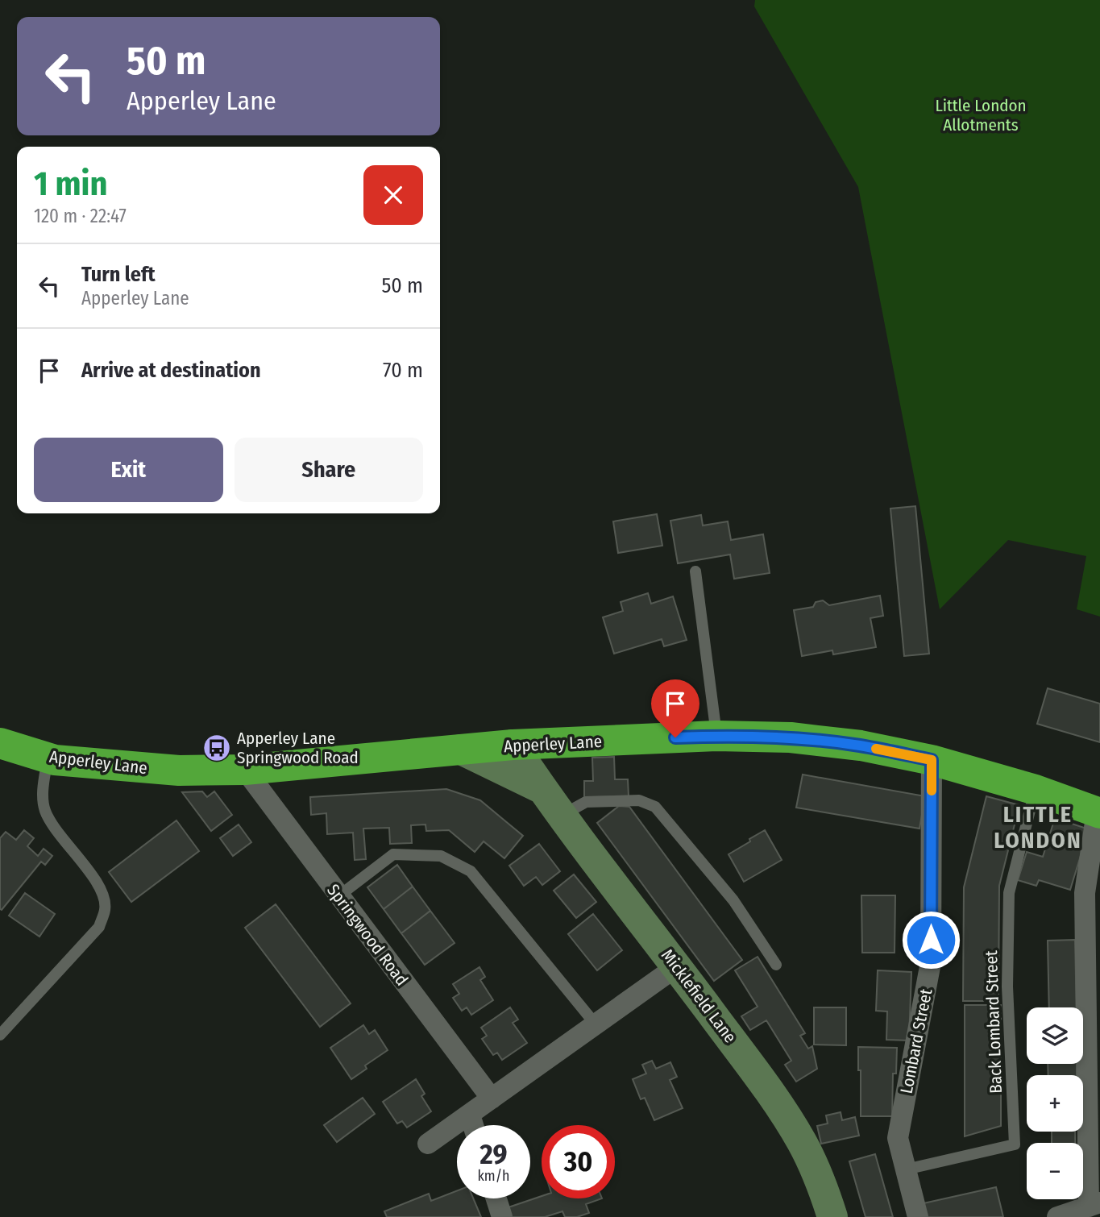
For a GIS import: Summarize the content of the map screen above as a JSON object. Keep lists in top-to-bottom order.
{
  "streets": {
    "highway": ["Apperley Lane"],
    "main road": ["Micklefield Lane"],
    "street": ["Springwood Road", "Lombard Street"],
    "lane": ["Back Lombard Street"]
  },
  "crossings": [
    ["Apperley Lane", "Springwood Road"],
    ["Apperley Lane", "Micklefield Lane"],
    ["Apperley Lane", "Back Lombard Street"],
    ["Apperley Lane", "Lombard Street"],
    ["Back Lombard Street", "Lombard Street"]
  ],
  "districts": ["LITTLE LONDON"],
  "parks": ["Little London Allotments"],
  "places": {
    "bus stop": ["Apperley Lane Springwood Road"]
  },
  "page": {
    "turn": ["50 m", "Apperley Lane"],
    "heading": ["1 min", "120 m · 22:47"],
    "list": [
      {
        "name": "Turn left",
        "note": "Apperley Lane",
        "value": "50 m"
      },
      {
        "name": "Arrive at destination",
        "value": "70 m"
      }
    ],
    "buttons": ["Exit", "Share"],
    "map_buttons": ["+", "−"],
    "speed": "29 km/h",
    "limit": "30"
  }
}
